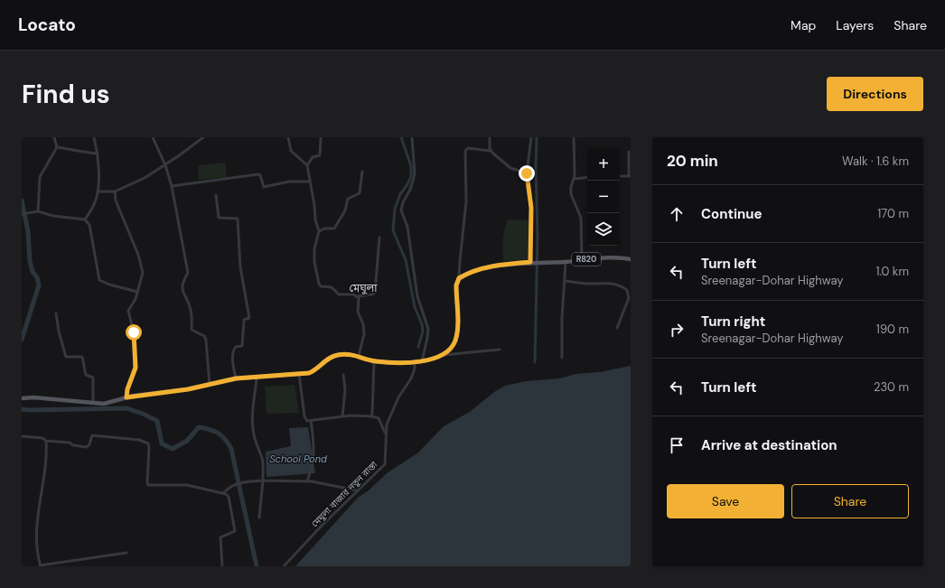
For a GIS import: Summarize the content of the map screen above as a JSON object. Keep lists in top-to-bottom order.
{
  "streets": {
    "main road": ["R820"],
    "street": ["মেঘুলা বাজার নতুন রাস্তা"]
  },
  "districts": ["মেঘুলা"],
  "water": ["School Pond"],
  "page": {
    "header": "Locato",
    "nav": ["Map", "Layers", "Share"],
    "buttons": [
      "Directions",
      ["Save", "Share"]
    ],
    "title": "Find us",
    "heading": ["20 min", "Walk · 1.6 km"],
    "map_buttons": ["+", "−"],
    "list": [
      ["Continue", "170 m"],
      ["Turn left", "Sreenagar-Dohar Highway", "1.0 km"],
      ["Turn right", "Sreenagar-Dohar Highway", "190 m"],
      ["Turn left", "230 m"],
      "Arrive at destination"
    ]
  }
}
